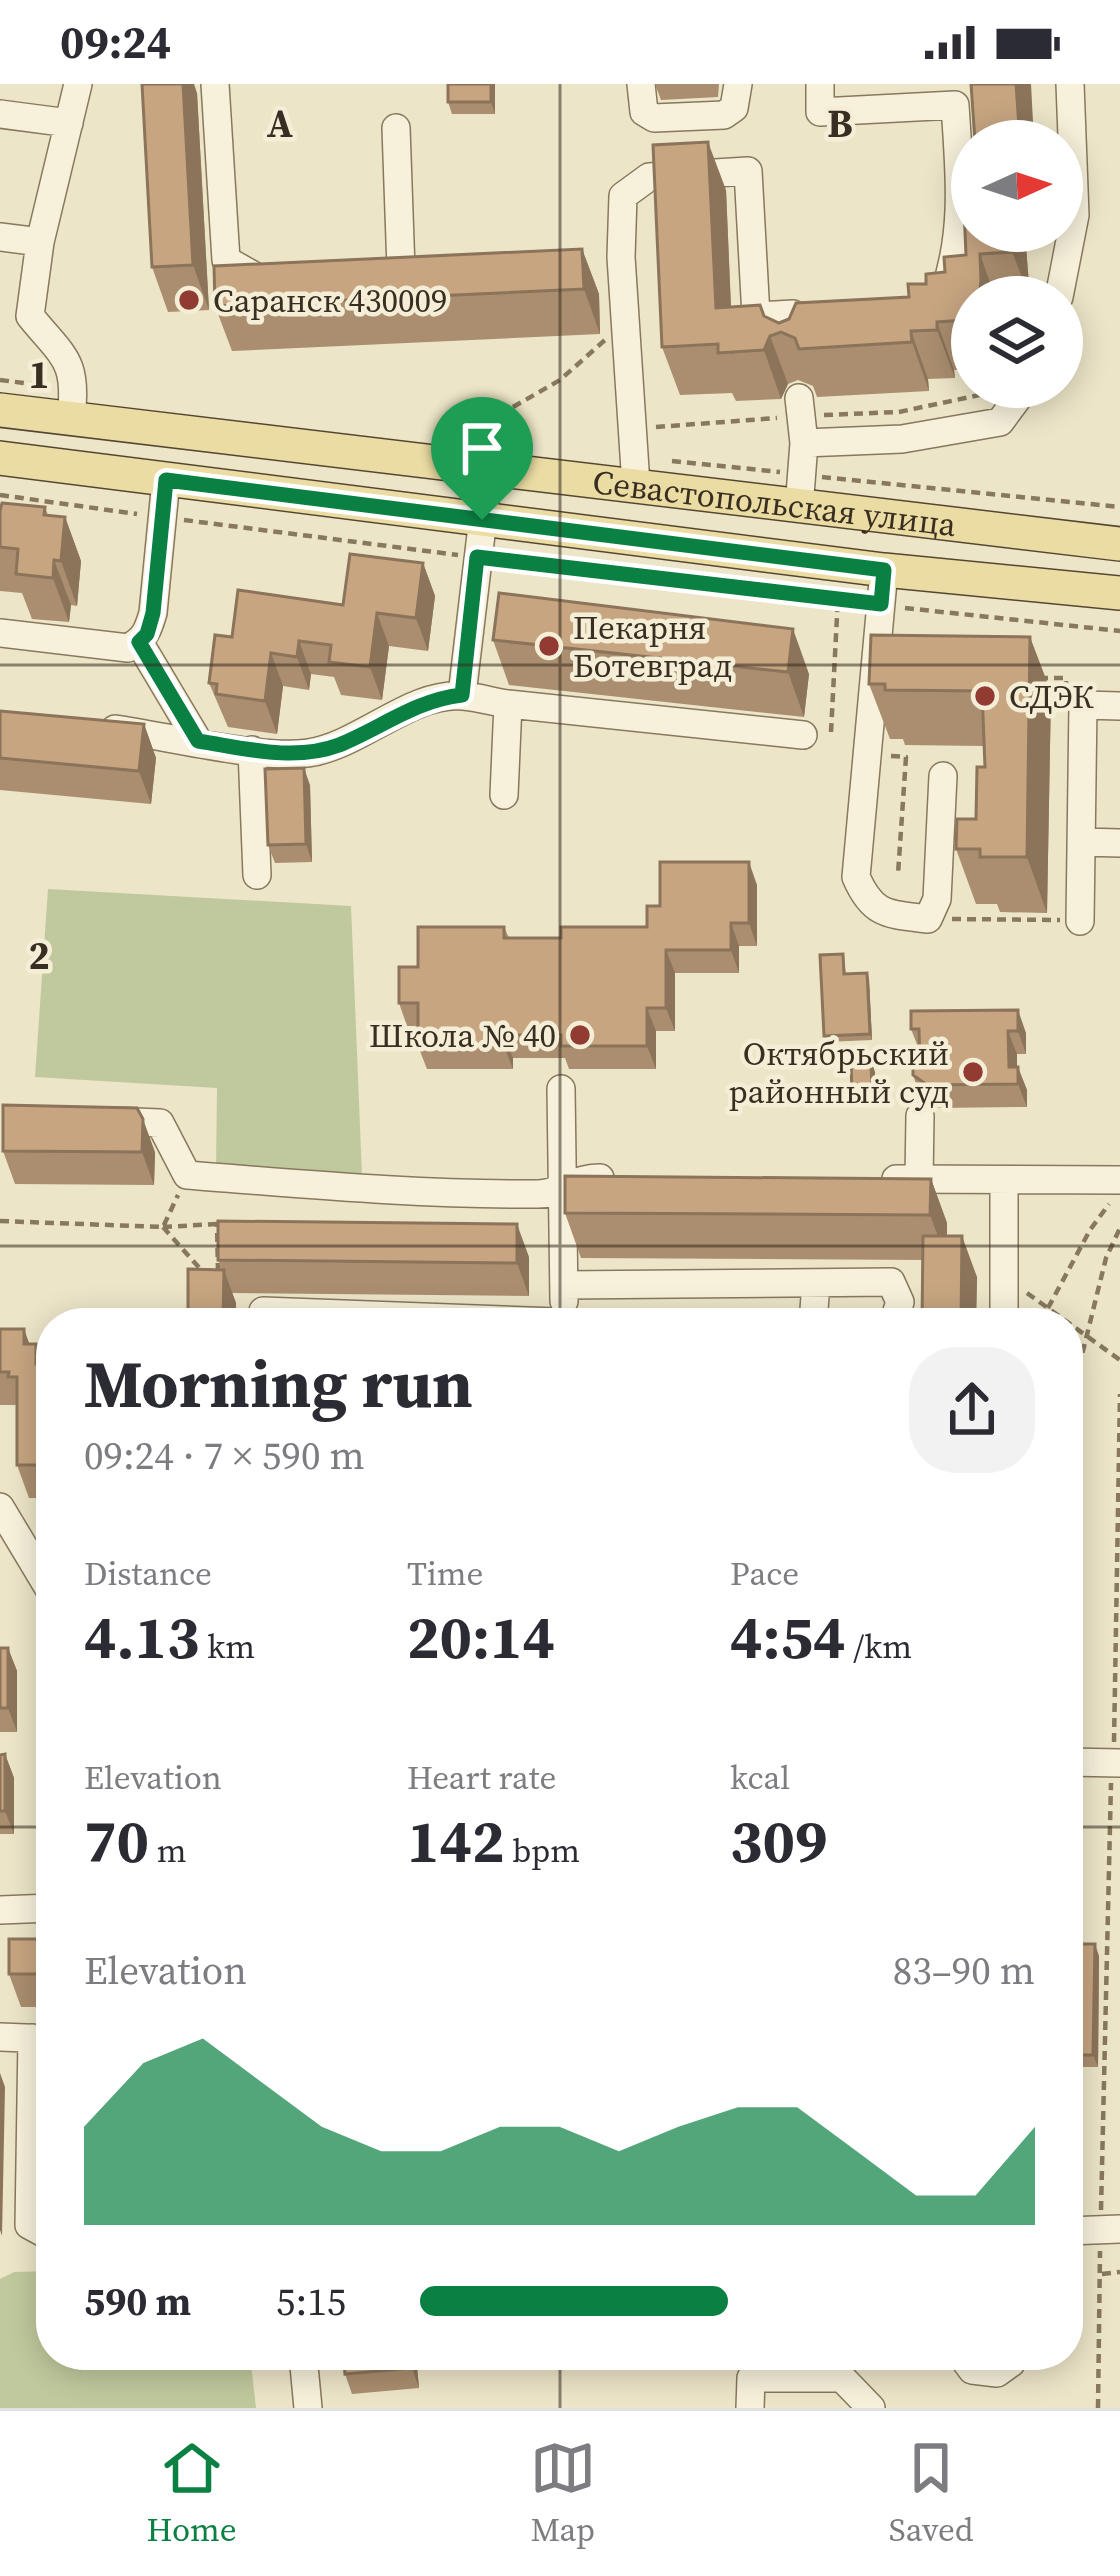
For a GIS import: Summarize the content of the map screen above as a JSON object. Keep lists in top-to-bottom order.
{
  "streets": {
    "main road": ["Севастопольская улица"]
  },
  "places": [
    "Саранск 430009",
    "Пекарня Ботевград",
    "СДЭК",
    "Школа № 40",
    "Октябрьский районный суд"
  ],
  "north": "right",
  "page": {
    "status": "09:24",
    "heading": ["Morning run", "09:24 · 7 × 590 m"],
    "stats": [
      ["Distance", "4.13 km"],
      ["Time", "20:14"],
      ["Pace", "4:54 /km"],
      ["Elevation", "70 m"],
      ["Heart rate", "142 bpm"],
      ["kcal", "309"]
    ],
    "chart": ["Elevation", "83–90 m"],
    "list": [
      {
        "name": "590 m",
        "note": "5:15"
      }
    ],
    "tabs": ["Home", "Map", "Saved"]
  },
  "grid": {
    "columns": ["A", "B"],
    "rows": ["1", "2"]
  }
}
